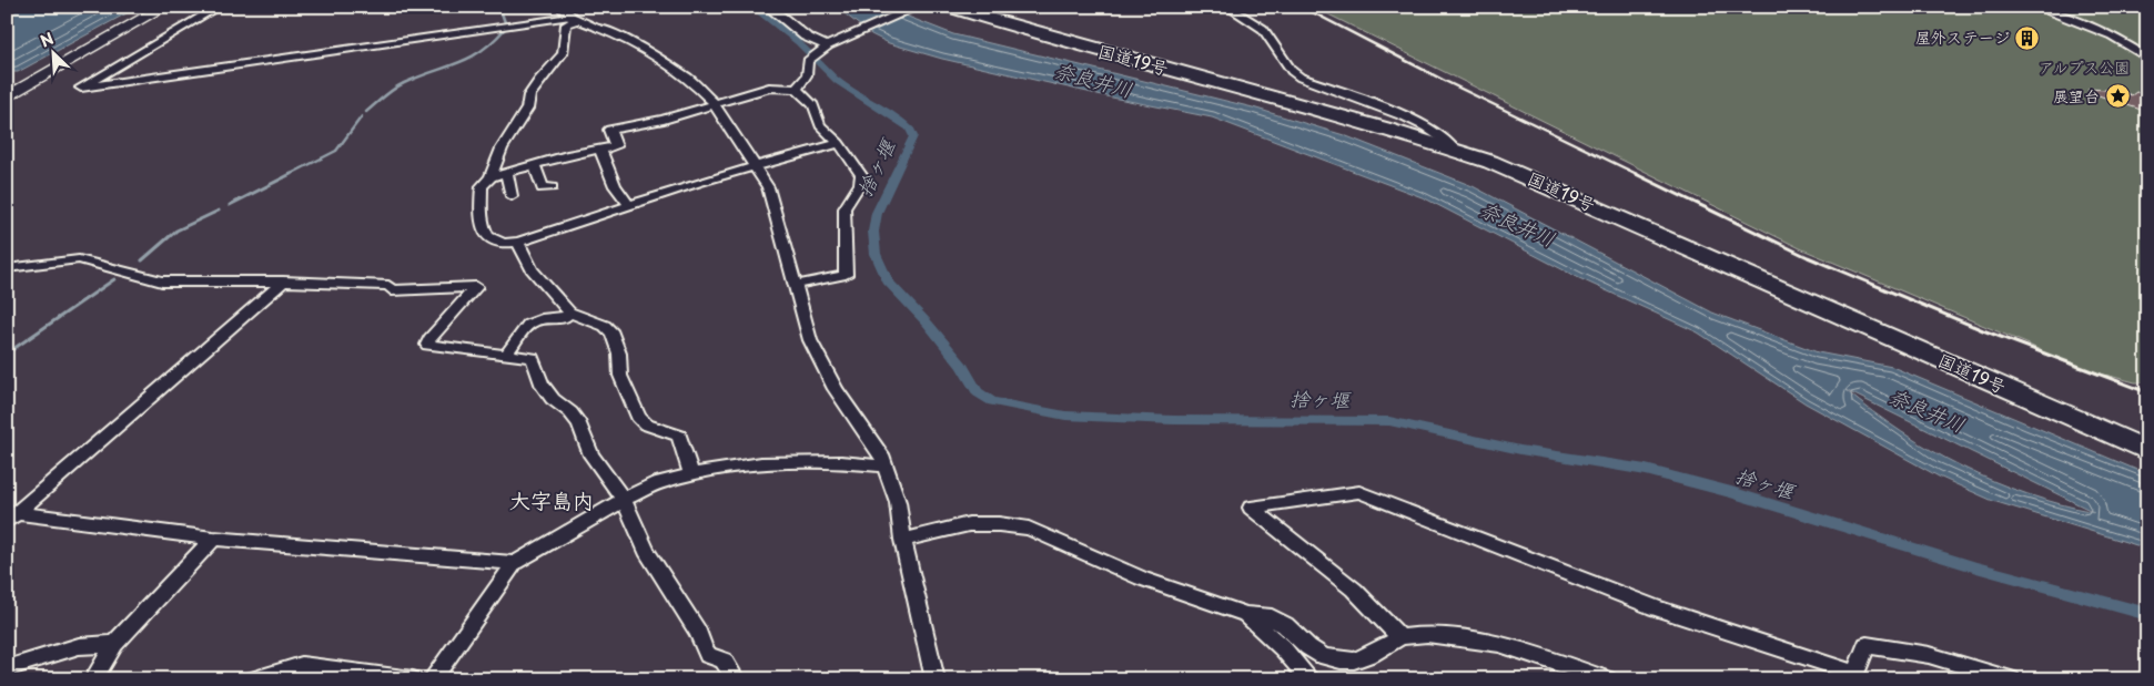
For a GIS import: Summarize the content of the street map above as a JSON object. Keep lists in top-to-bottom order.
{
  "streets": {
    "highway": ["国道19号"]
  },
  "districts": ["大字島内"],
  "water": ["奈良井川", "捨ヶ堰"],
  "parks": ["アルプス公園"],
  "places": {
    "building": ["屋外ステージ"],
    "place": ["展望台"]
  },
  "north": "top left"
}
